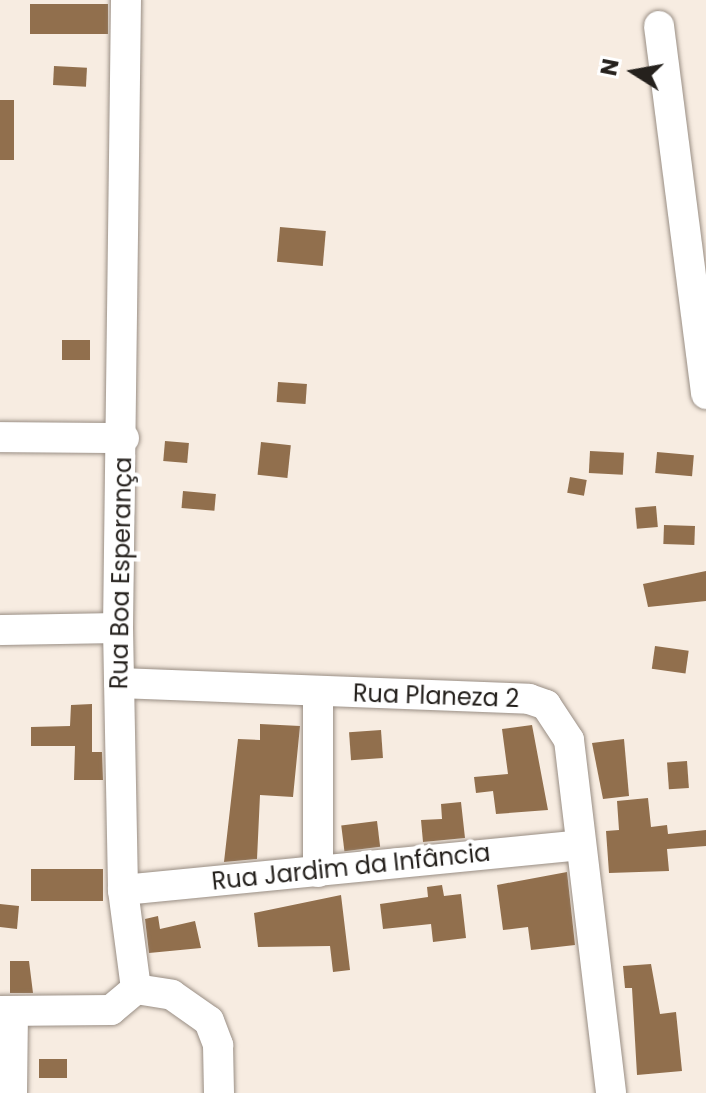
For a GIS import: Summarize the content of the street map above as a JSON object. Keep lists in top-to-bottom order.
{
  "streets": {
    "street": ["Rua Boa Esperança", "Rua Planeza 2", "Rua Jardim da Infância"]
  },
  "crossings": [
    ["Rua Boa Esperança", "Rua Planeza 2"],
    ["Rua Boa Esperança", "Rua Jardim da Infância"],
    ["Rua Planeza 2", "Rua Jardim da Infância"]
  ],
  "north": "left"
}
